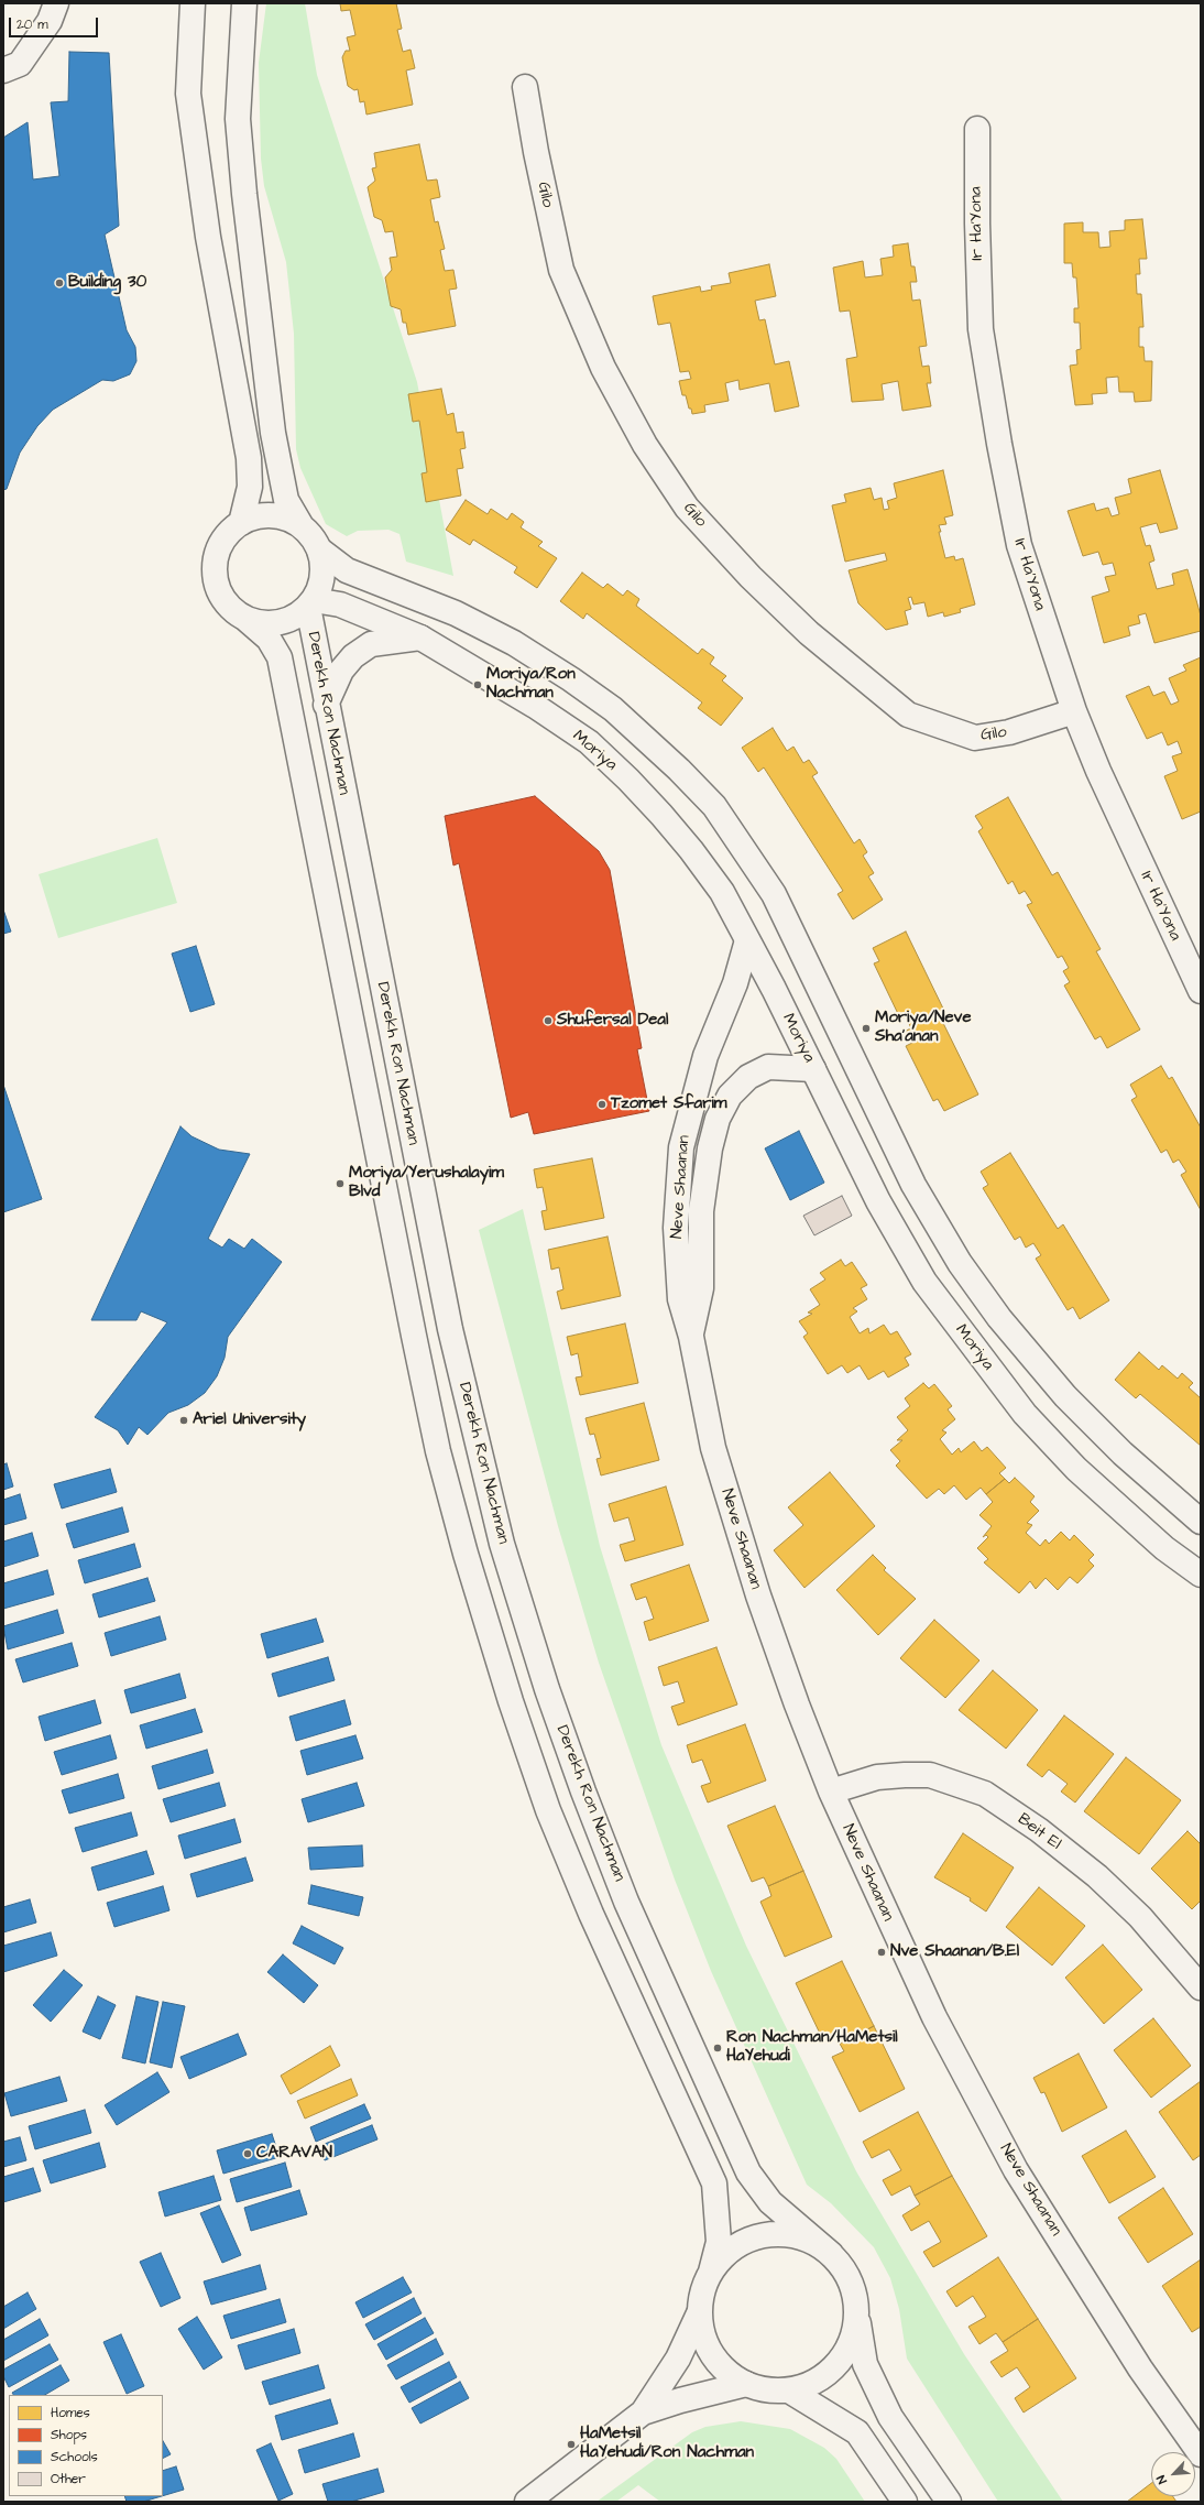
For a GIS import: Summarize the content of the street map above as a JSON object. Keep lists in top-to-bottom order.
{
  "streets": {
    "street": [
      "Gilo",
      "Ir Ha'Yona",
      "Derekh Ron Nachman",
      "Moriya",
      "Neve Shaanan",
      "Beit El"
    ]
  },
  "crossings": [
    ["Gilo", "Ir Ha'Yona"],
    ["Derekh Ron Nachman", "Moriya"],
    ["Moriya", "Neve Shaanan"],
    ["Neve Shaanan", "Beit El"]
  ],
  "places": [
    "Building 30",
    "Moriya/Ron Nachman",
    "Shufersal Deal",
    "Moriya/Neve Sha'anan",
    "Tzomet Sfarim",
    "Moriya/Yerushalayim Blvd",
    "Ariel University",
    "Nve Shaanan/B.El",
    "Ron Nachman/HaMetsil HaYehudi",
    "CARAVAN",
    "HaMetsil HaYehudi/Ron Nachman"
  ],
  "legend": [
    "Homes",
    "Shops",
    "Schools",
    "Other"
  ],
  "scale_bar": "20 m",
  "north": "bottom left"
}
